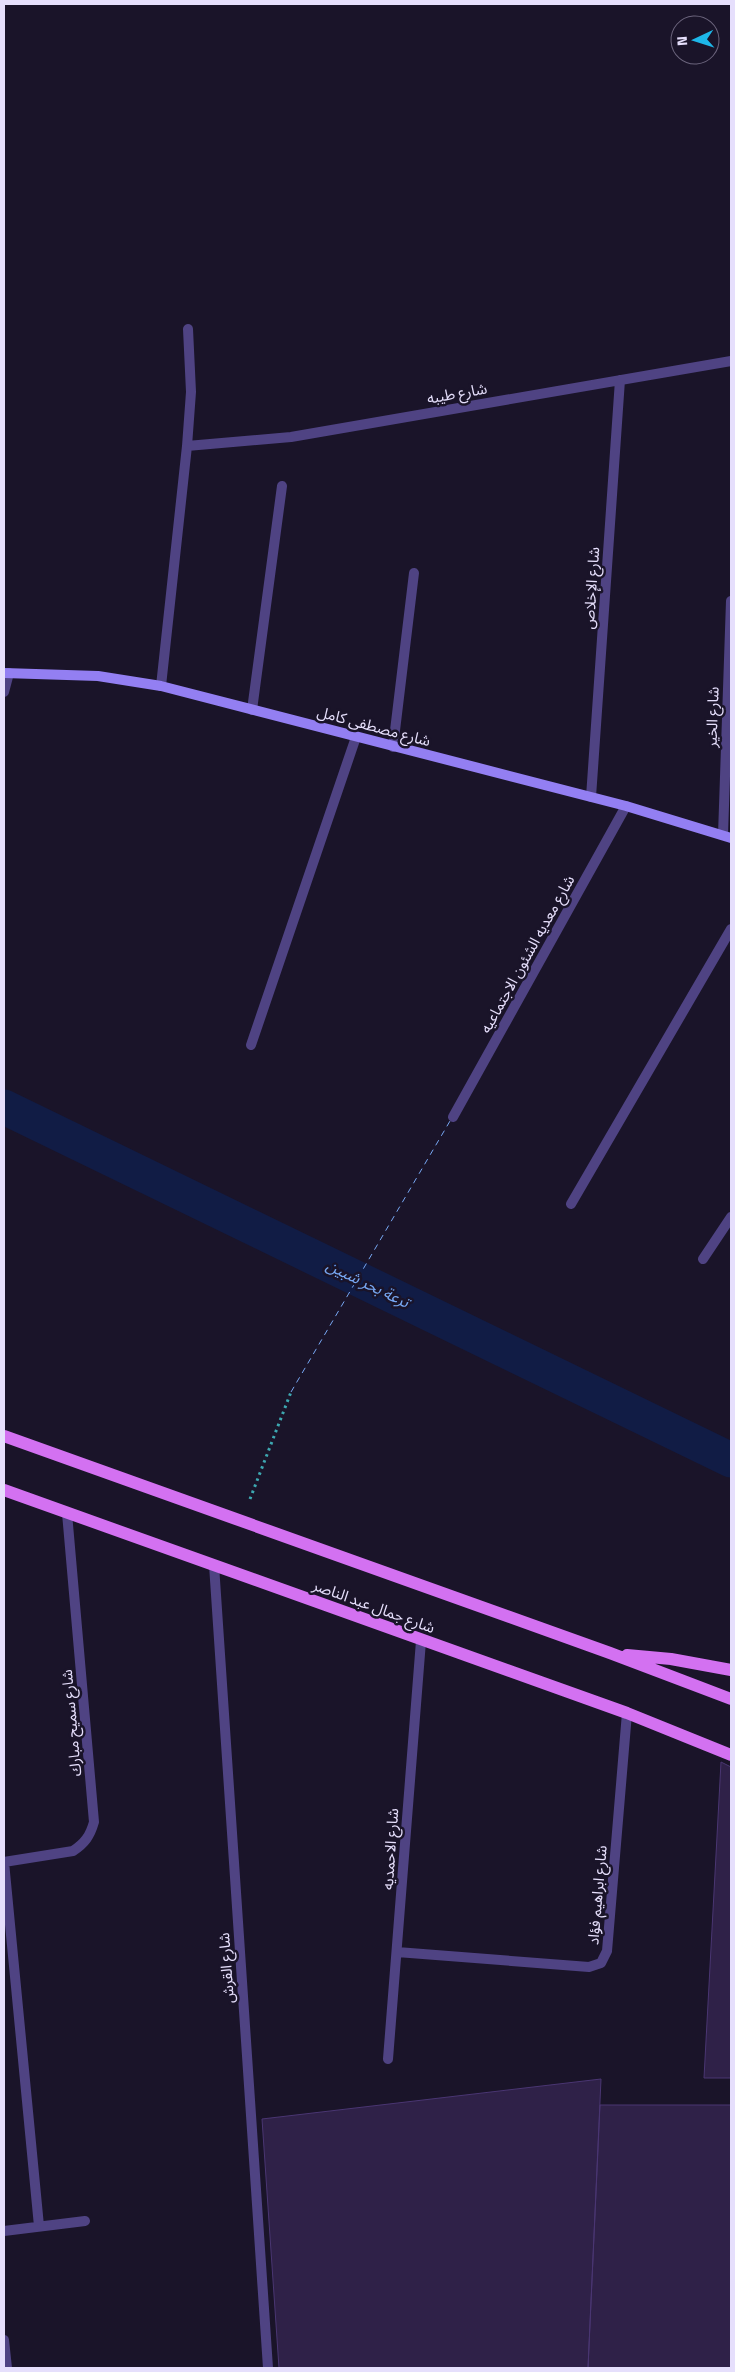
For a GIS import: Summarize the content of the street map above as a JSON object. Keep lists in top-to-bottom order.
{
  "streets": {
    "main road": ["شارع مصطفى كامل", "شارع جمال عبد الناصر"],
    "street": [
      "شارع طيبه",
      "شارع الإخلاص",
      "شارع الخير",
      "شارع معديه الشئون الاجتماعيه",
      "شارع سميح مبارك",
      "شارع الاحمديه",
      "شارع ابراهيم فؤاد",
      "شارع القرش"
    ]
  },
  "crossings": [
    ["شارع طيبه", "شارع الإخلاص"],
    ["شارع الإخلاص", "شارع مصطفى كامل"],
    ["شارع الخير", "شارع مصطفى كامل"],
    ["شارع مصطفى كامل", "شارع معديه الشئون الاجتماعيه"],
    ["شارع جمال عبد الناصر", "شارع سميح مبارك"],
    ["شارع جمال عبد الناصر", "شارع الاحمديه"],
    ["شارع جمال عبد الناصر", "شارع ابراهيم فؤاد"],
    ["شارع جمال عبد الناصر", "شارع القرش"],
    ["شارع الاحمديه", "شارع ابراهيم فؤاد"]
  ],
  "water": ["ترعة بحر شبين"],
  "north": "left"
}
